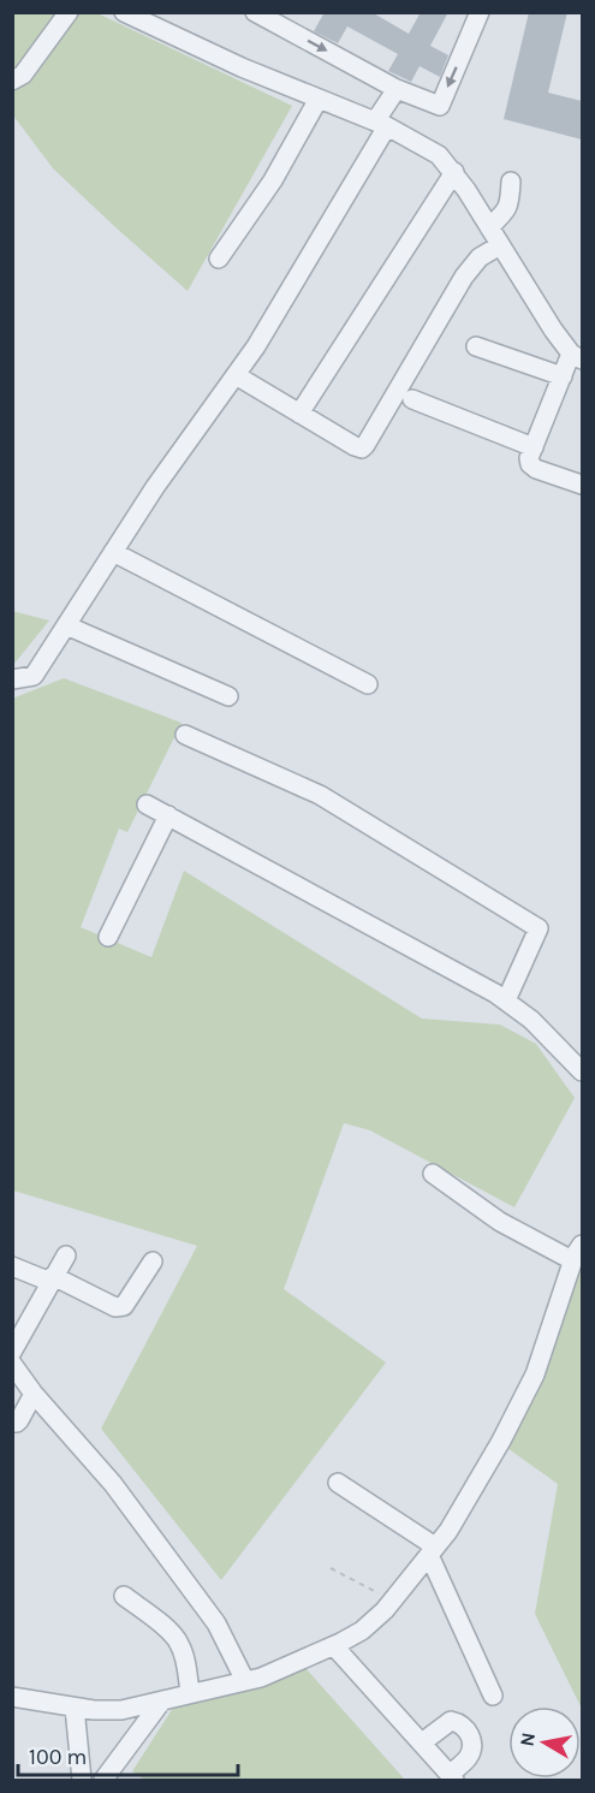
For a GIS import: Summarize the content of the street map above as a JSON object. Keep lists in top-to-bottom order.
{
  "scale_bar": "100 m",
  "north": "left"
}
